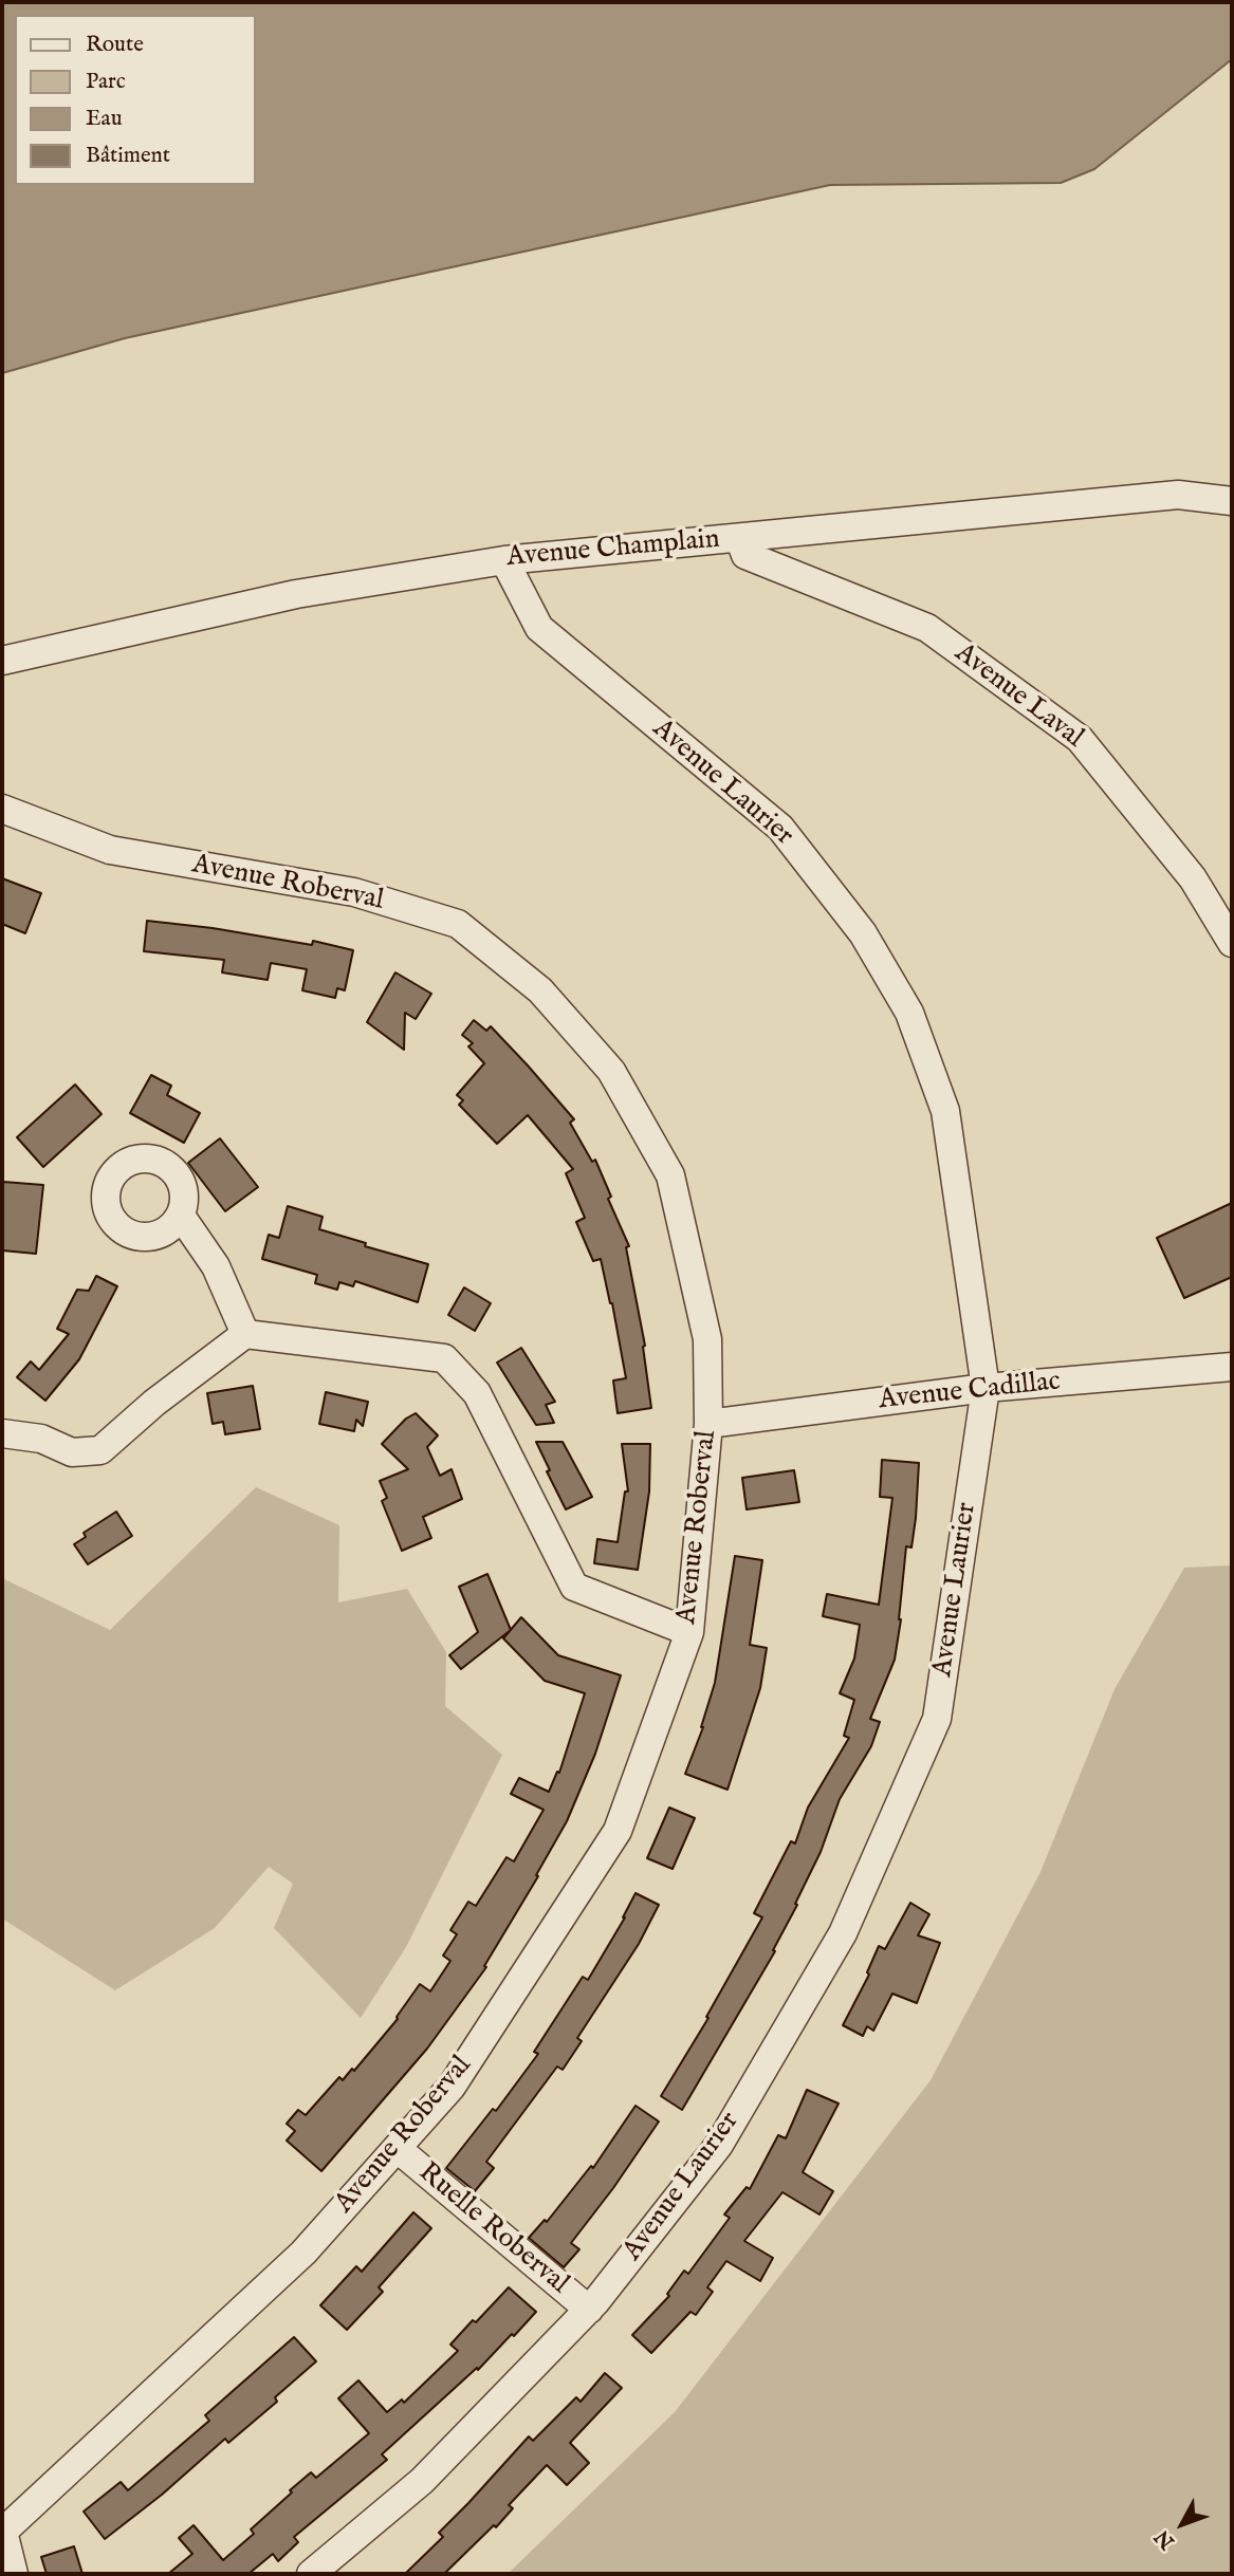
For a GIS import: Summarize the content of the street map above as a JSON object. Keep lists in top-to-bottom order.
{
  "streets": {
    "street": [
      "Avenue Champlain",
      "Avenue Laval",
      "Avenue Laurier",
      "Avenue Roberval",
      "Avenue Cadillac",
      "Ruelle Roberval"
    ]
  },
  "crossings": [
    ["Avenue Champlain", "Avenue Laval"],
    ["Avenue Champlain", "Avenue Laurier"],
    ["Avenue Laurier", "Avenue Cadillac"],
    ["Avenue Laurier", "Ruelle Roberval"],
    ["Avenue Roberval", "Avenue Cadillac"],
    ["Avenue Roberval", "Ruelle Roberval"]
  ],
  "legend": [
    "Route",
    "Parc",
    "Eau",
    "Bâtiment"
  ],
  "north": "bottom left"
}
